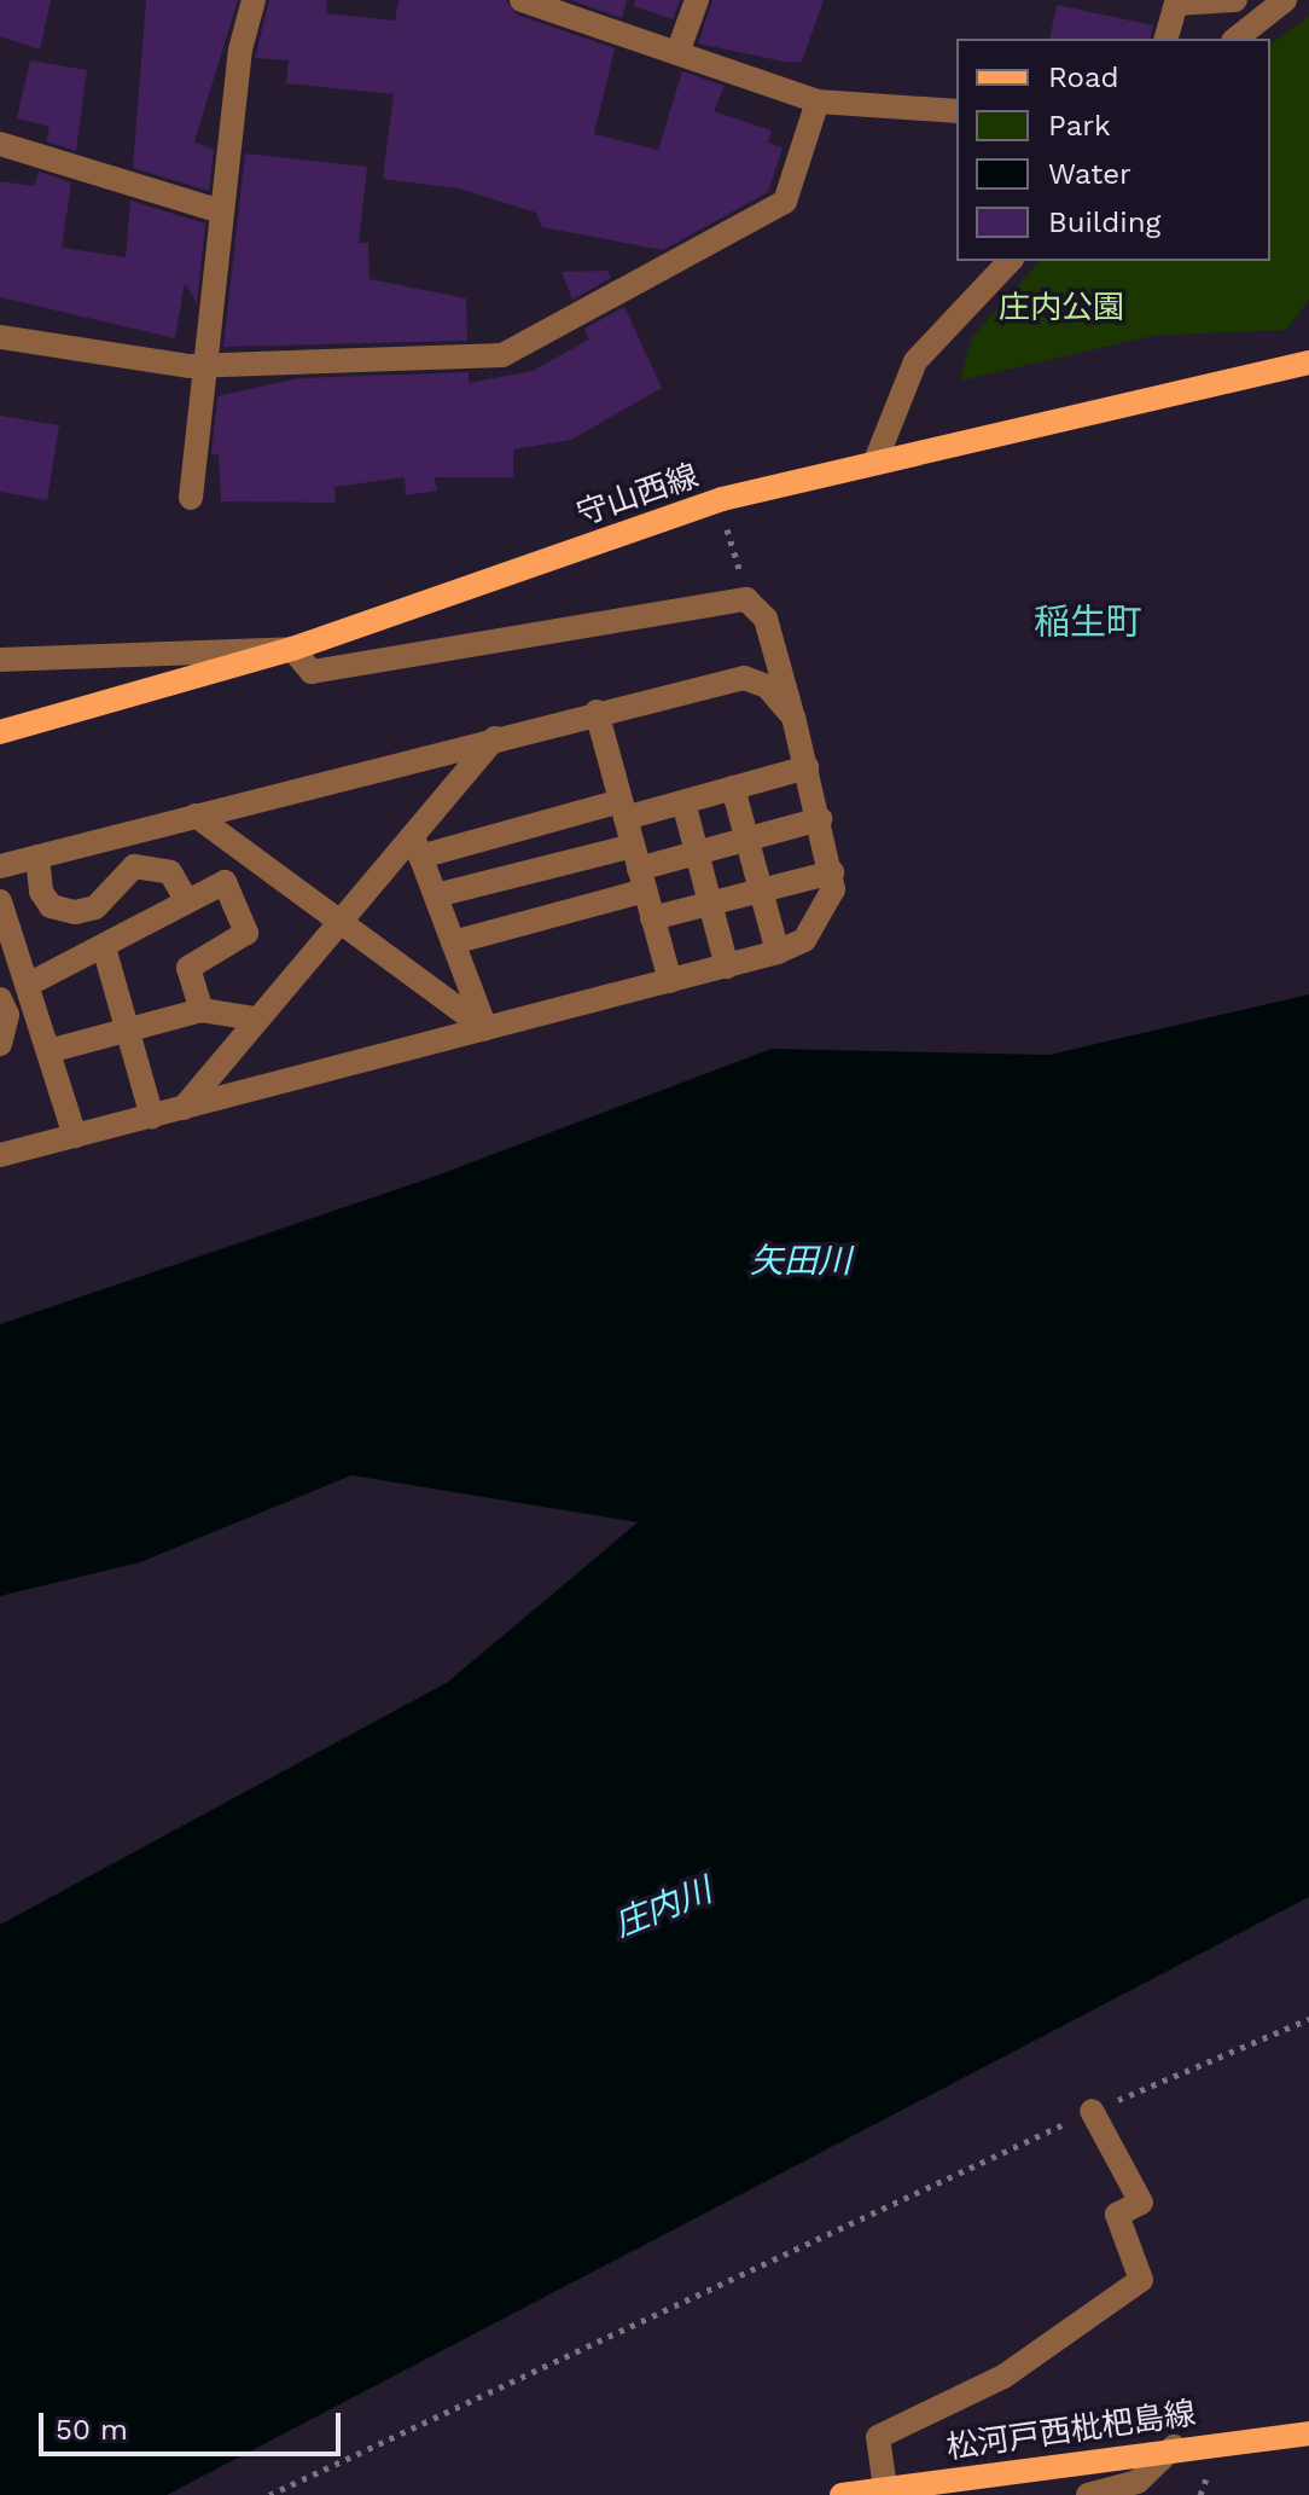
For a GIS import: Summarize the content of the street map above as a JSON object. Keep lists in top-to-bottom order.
{
  "streets": {
    "main road": ["守山西線", "松河戸西枇杷島線"]
  },
  "districts": ["稲生町"],
  "water": ["矢田川", "庄内川"],
  "parks": ["庄内公園"],
  "legend": [
    "Road",
    "Park",
    "Water",
    "Building"
  ],
  "scale_bar": "50 m"
}
